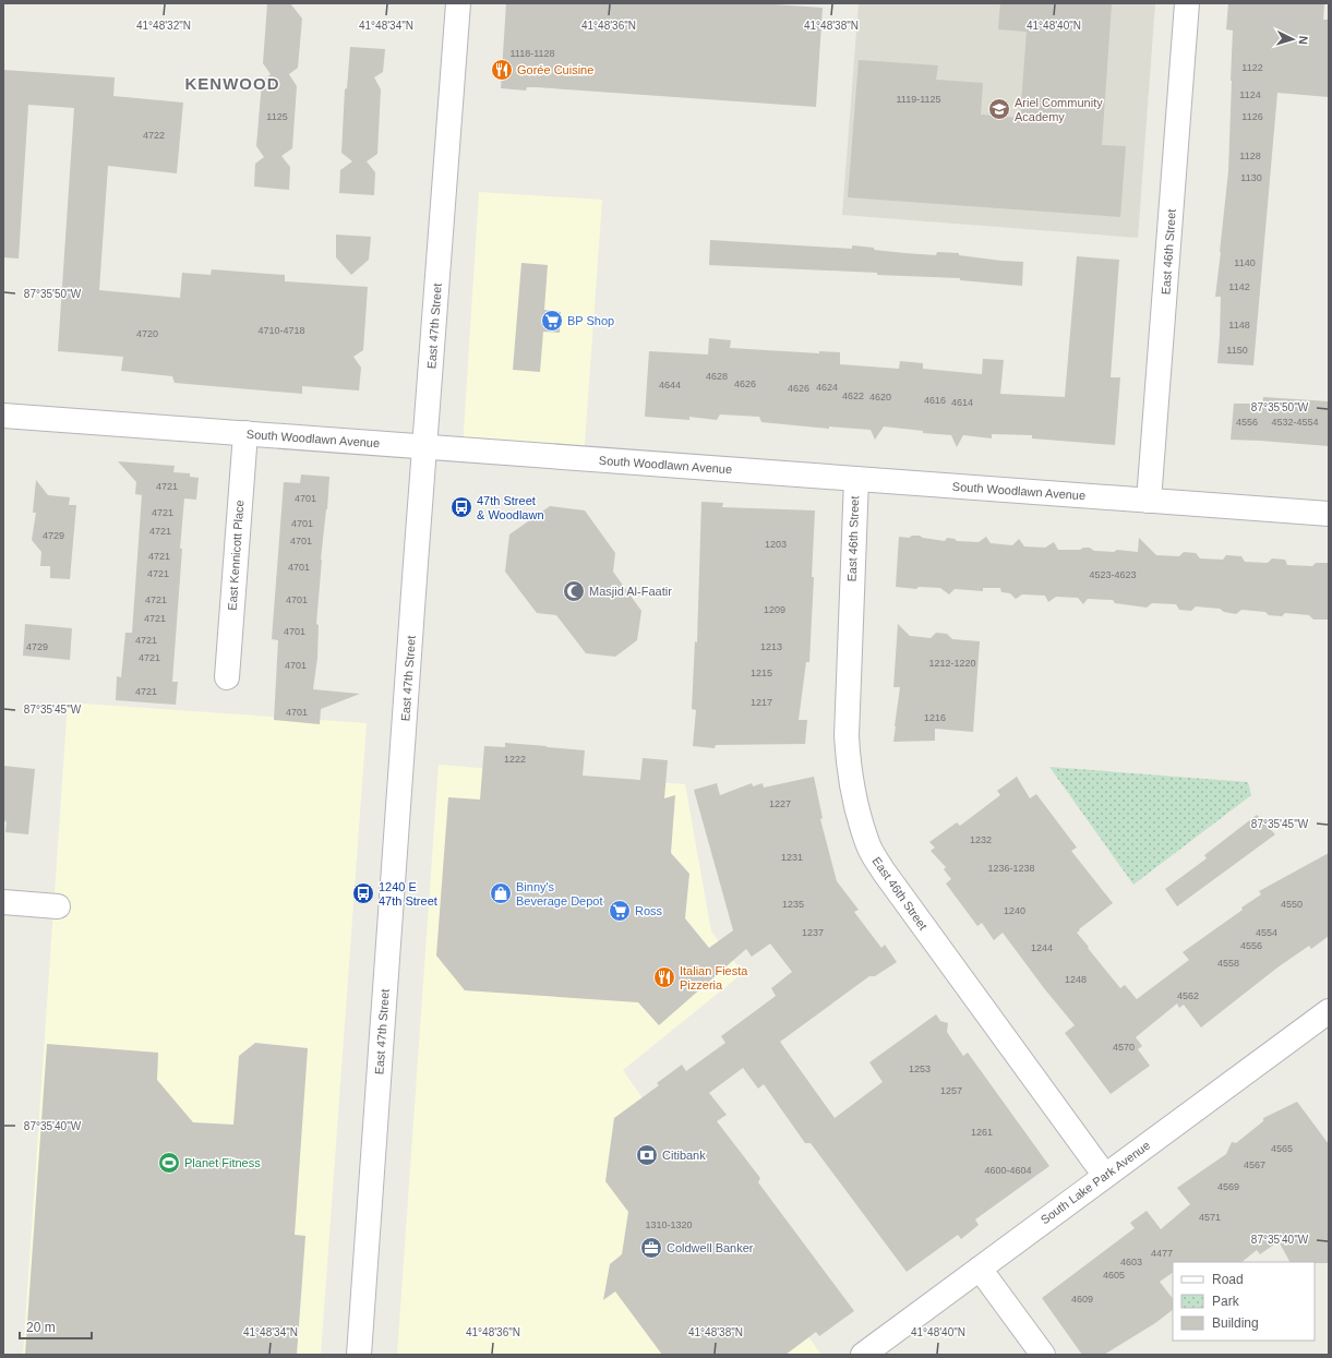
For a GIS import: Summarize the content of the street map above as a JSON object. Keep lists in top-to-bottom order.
{
  "streets": {
    "street": [
      "East 46th Street",
      "East 47th Street",
      "South Woodlawn Avenue",
      "East Kennicott Place",
      "South Lake Park Avenue"
    ]
  },
  "crossings": [
    ["East 46th Street", "South Woodlawn Avenue"],
    ["East 46th Street", "South Lake Park Avenue"],
    ["East 47th Street", "South Woodlawn Avenue"],
    ["South Woodlawn Avenue", "East Kennicott Place"]
  ],
  "districts": ["KENWOOD"],
  "places": {
    "restaurant": ["Gorée Cuisine", "Italian Fiesta Pizzeria"],
    "school or university": ["Ariel Community Academy"],
    "supermarket": ["BP Shop", "Ross"],
    "bus stop": ["47th Street & Woodlawn", "1240 E 47th Street"],
    "mosque": ["Masjid Al-Faatir"],
    "shop": ["Binny's Beverage Depot"],
    "bank": ["Citibank"],
    "sports": ["Planet Fitness"],
    "office": ["Coldwell Banker"]
  },
  "house_numbers": [
    "1118-1128",
    "1122",
    "1124",
    "1119-1125",
    "1125",
    "1126",
    "4722",
    "1128",
    "1130",
    "1140",
    "1142",
    "1148",
    "4710-4718",
    "4720",
    "1150",
    "4628",
    "4626",
    "4644",
    "4624",
    "4626",
    "4622",
    "4620",
    "4616",
    "4614",
    "4556",
    "4532-4554",
    "4721",
    "4701",
    "4721",
    "4701",
    "4721",
    "4729",
    "4701",
    "1203",
    "4721",
    "4701",
    "4721",
    "4523-4623",
    "4721",
    "4701",
    "1209",
    "4721",
    "4701",
    "4721",
    "4729",
    "1213",
    "4721",
    "1212-1220",
    "4701",
    "1215",
    "4721",
    "1217",
    "4701",
    "1216",
    "1222",
    "1227",
    "1232",
    "1231",
    "1236-1238",
    "1235",
    "4550",
    "1240",
    "1237",
    "4554",
    "4556",
    "1244",
    "4558",
    "1248",
    "4562",
    "4570",
    "1253",
    "1257",
    "1261",
    "4565",
    "4567",
    "4600-4604",
    "4569",
    "4571",
    "1310-1320",
    "4477",
    "4603",
    "4605",
    "4609"
  ],
  "legend": ["Road", "Park", "Building"],
  "scale_bar": "20 m",
  "north": "right",
  "coordinates": [
    "41°48'32\"N",
    "41°48'34\"N",
    "41°48'36\"N",
    "41°48'38\"N",
    "41°48'40\"N",
    "87°35'50\"W",
    "87°35'45\"W",
    "87°35'40\"W"
  ]
}
